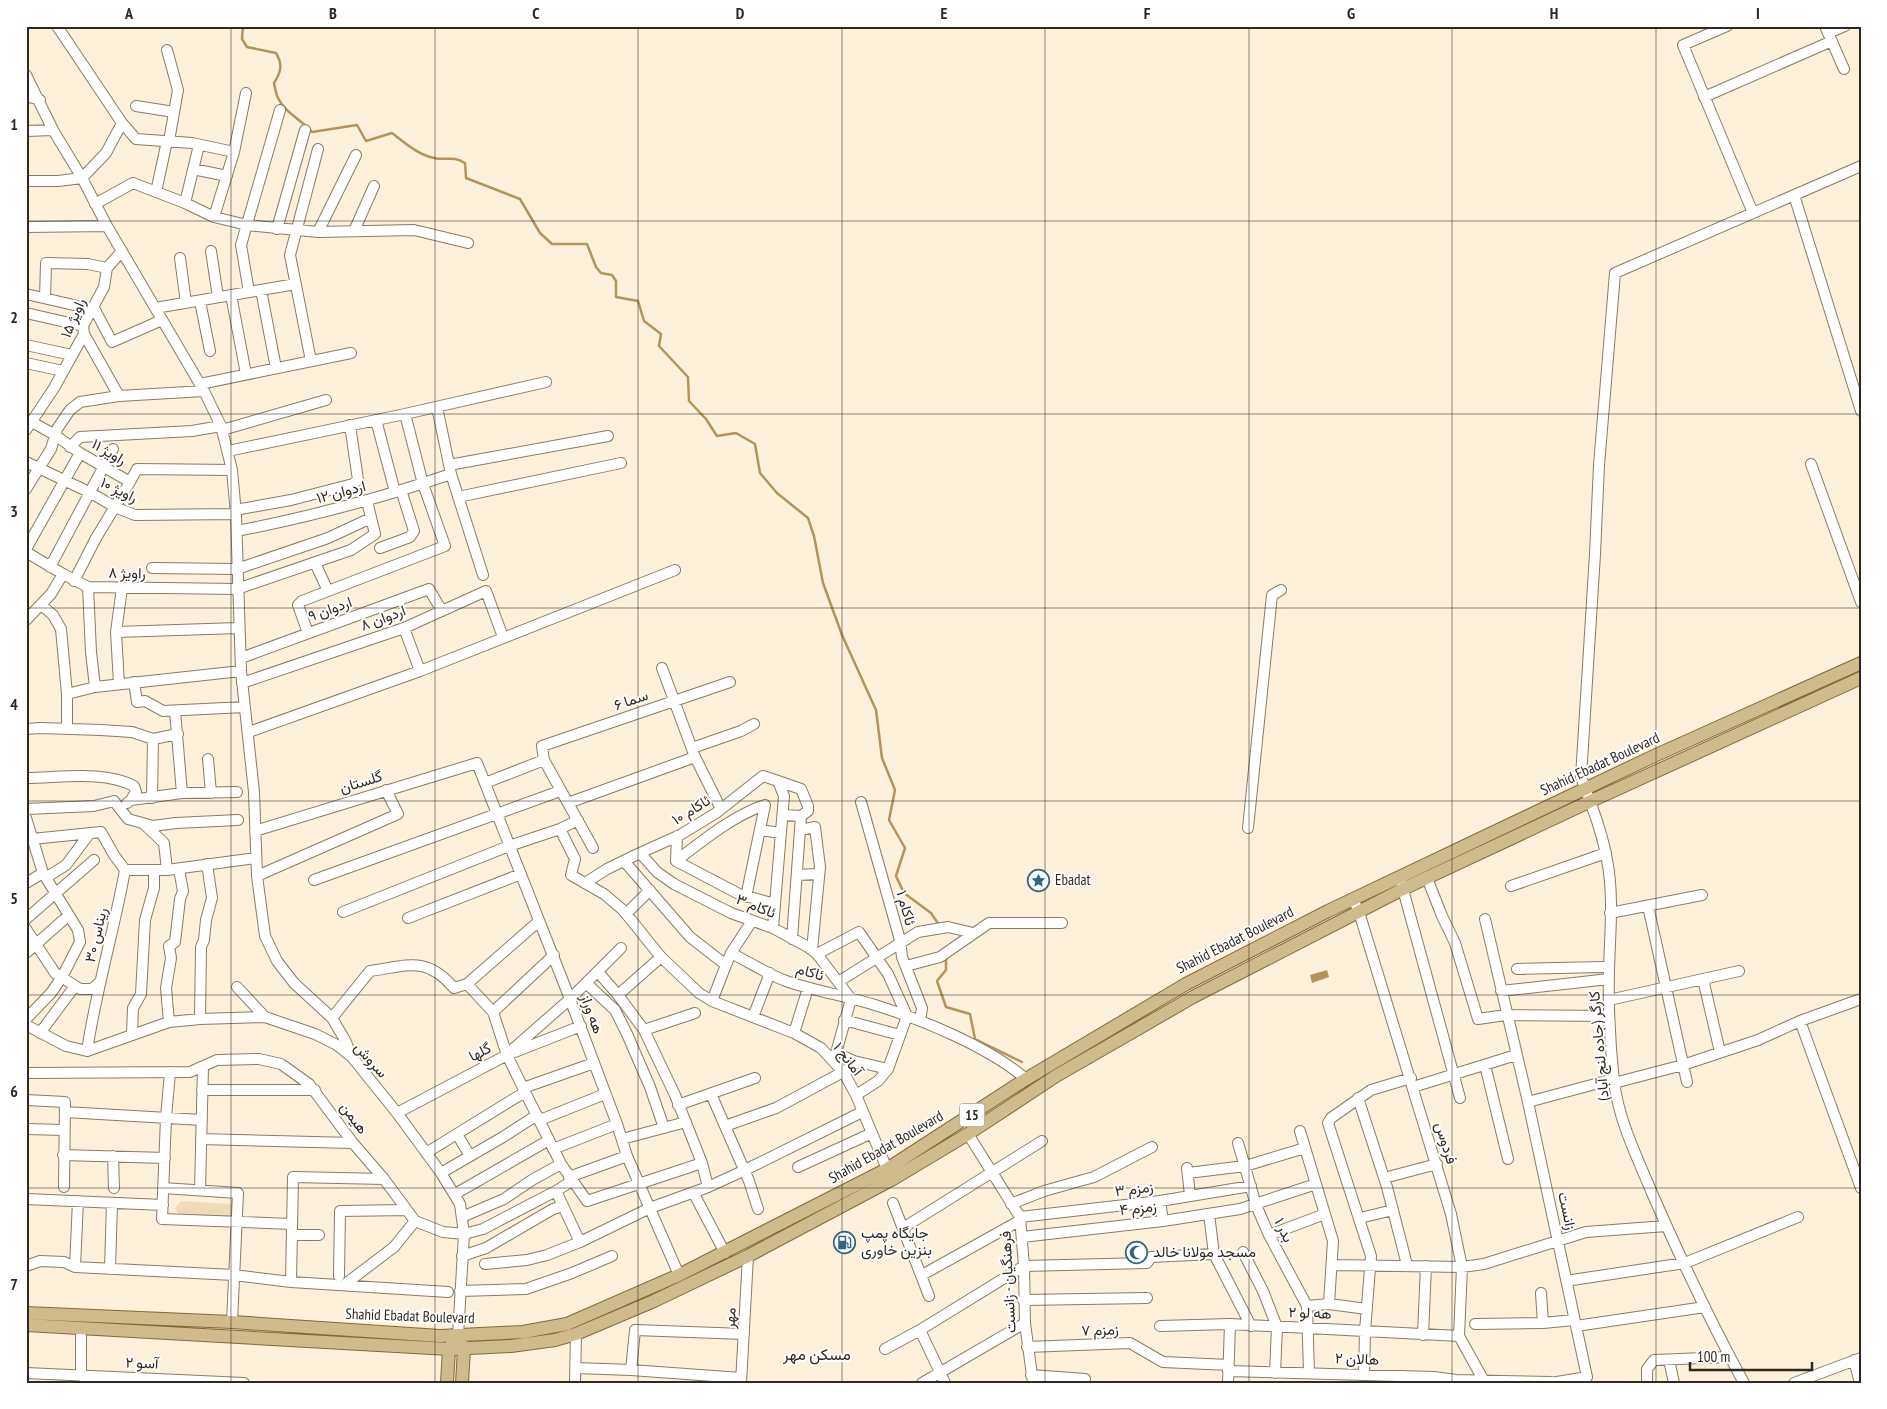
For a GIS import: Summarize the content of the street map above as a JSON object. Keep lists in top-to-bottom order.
{
  "streets": {
    "main road": ["Shahid Ebadat Boulevard", "15"],
    "street": [
      "راویژ ۱۵",
      "راویژ ۱۱",
      "راویژ ۱۰",
      "اردوان ۱۲",
      "راویژ ۸",
      "اردوان ۹",
      "اردوان ۸",
      "سما ۶",
      "گلستان",
      "ئاکام ۱۰",
      "ئاکام ۳",
      "ئاکام ۱",
      "ریناس ۳۰",
      "ئاکام",
      "هه وراز",
      "کارگر (جاده لنج آباد)",
      "گلها",
      "آمانج ۱",
      "سروش",
      "هیمن",
      "فردوس",
      "زمزم ۳",
      "زمزم ۴",
      "زانست",
      "بدر ۱",
      "فرهنگیان - زانست",
      "هه لو ۲",
      "مهر",
      "زمزم ۷",
      "هالان ۲",
      "آسو ۲"
    ]
  },
  "crossings": [
    ["راویژ ۱۵", "راویژ ۱۱"],
    ["اردوان ۹", "اردوان ۸"],
    ["Shahid Ebadat Boulevard", "ئاکام"],
    ["Shahid Ebadat Boulevard", "هه وراز"],
    ["Shahid Ebadat Boulevard", "کارگر (جاده لنج آباد)"],
    ["Shahid Ebadat Boulevard", "آمانج ۱"],
    ["Shahid Ebadat Boulevard", "سروش"],
    ["Shahid Ebadat Boulevard", "فردوس"],
    ["Shahid Ebadat Boulevard", "فرهنگیان - زانست"],
    ["Shahid Ebadat Boulevard", "مهر"],
    ["گلستان", "هه وراز"],
    ["ئاکام ۱۰", "ئاکام ۳"],
    ["ئاکام ۱۰", "آمانج ۱"],
    ["ئاکام ۳", "ئاکام"],
    ["ئاکام ۱", "ئاکام"],
    ["ریناس ۳۰", "سروش"],
    ["هه وراز", "گلها"],
    ["گلها", "سروش"],
    ["فردوس", "هه لو ۲"],
    ["زمزم ۳", "بدر ۱"],
    ["زمزم ۳", "فرهنگیان - زانست"],
    ["زمزم ۴", "بدر ۱"],
    ["زمزم ۴", "فرهنگیان - زانست"],
    ["زانست", "هالان ۲"],
    ["بدر ۱", "هه لو ۲"],
    ["بدر ۱", "هالان ۲"],
    ["فرهنگیان - زانست", "زمزم ۷"],
    ["زمزم ۷", "هالان ۲"]
  ],
  "districts": ["مسکن مهر"],
  "places": {
    "place": ["Ebadat"],
    "fuel station": ["جایگاه پمپ بنزین خاوری"],
    "mosque": ["مسجد مولانا خالد"]
  },
  "scale_bar": "100 m",
  "grid": {
    "columns": [
      "A",
      "B",
      "C",
      "D",
      "E",
      "F",
      "G",
      "H",
      "I"
    ],
    "rows": [
      "1",
      "2",
      "3",
      "4",
      "5",
      "6",
      "7"
    ]
  }
}
